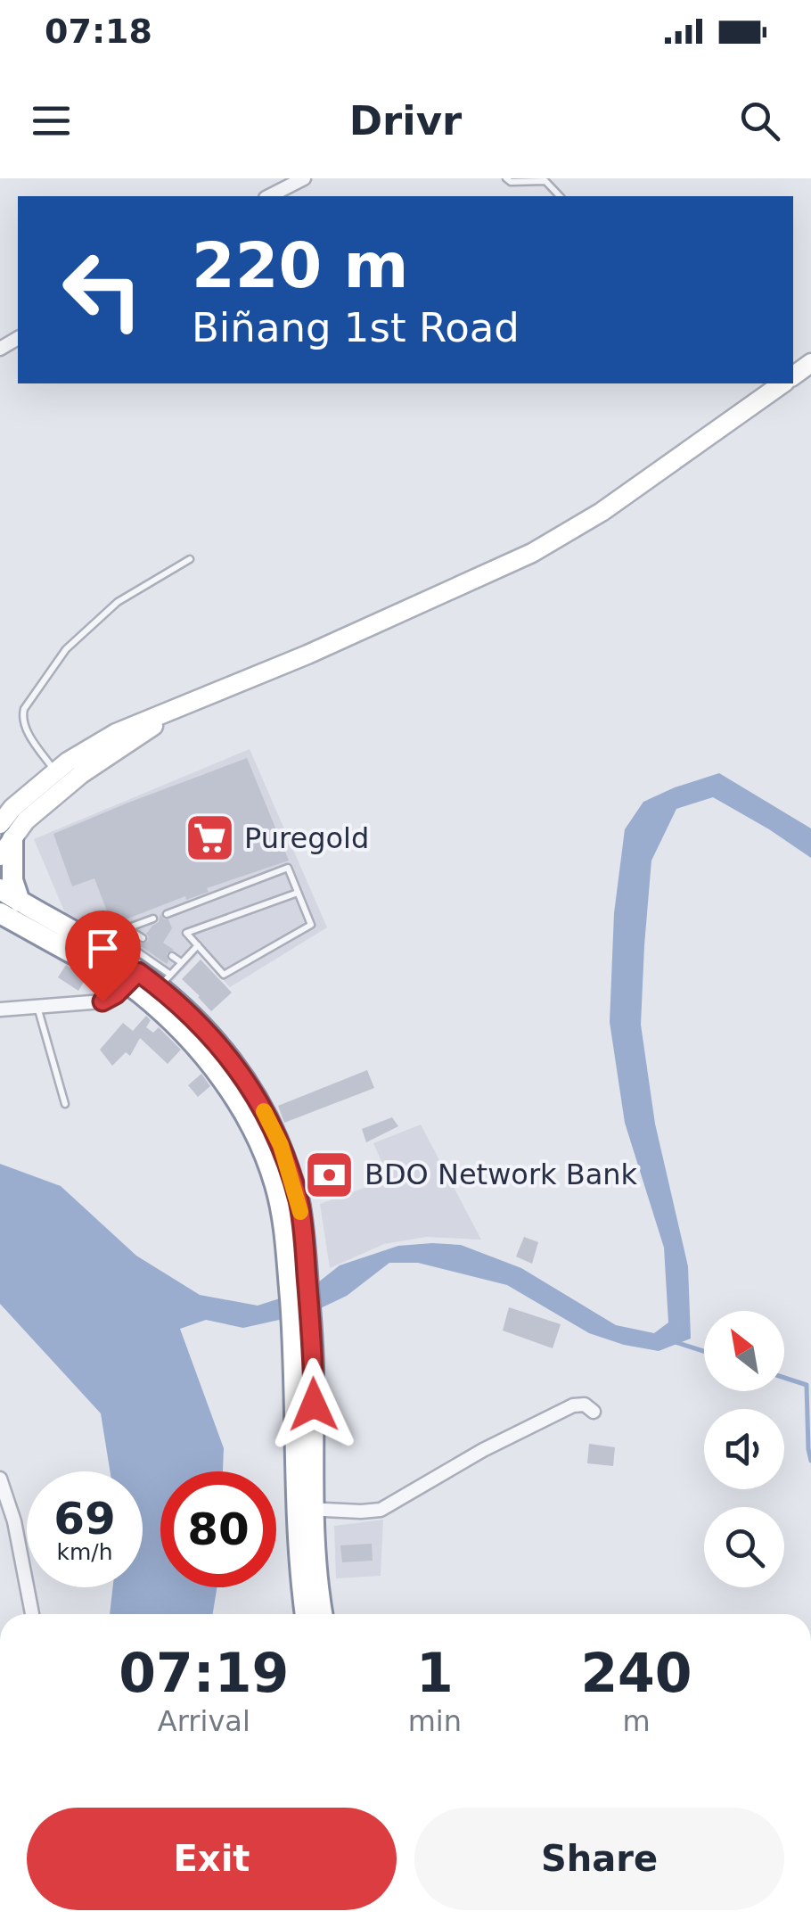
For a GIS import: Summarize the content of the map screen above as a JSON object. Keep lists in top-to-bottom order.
{
  "places": {
    "supermarket": ["Puregold"],
    "bank": ["BDO Network Bank"]
  },
  "north": "top left",
  "page": {
    "status": "07:18",
    "header": "Drivr",
    "turn": ["220 m", "Biñang 1st Road"],
    "speed": "69 km/h",
    "limit": "80",
    "eta": [
      "07:19",
      "Arrival",
      "1",
      "min",
      "240",
      "m"
    ],
    "buttons": ["Exit", "Share"]
  }
}
